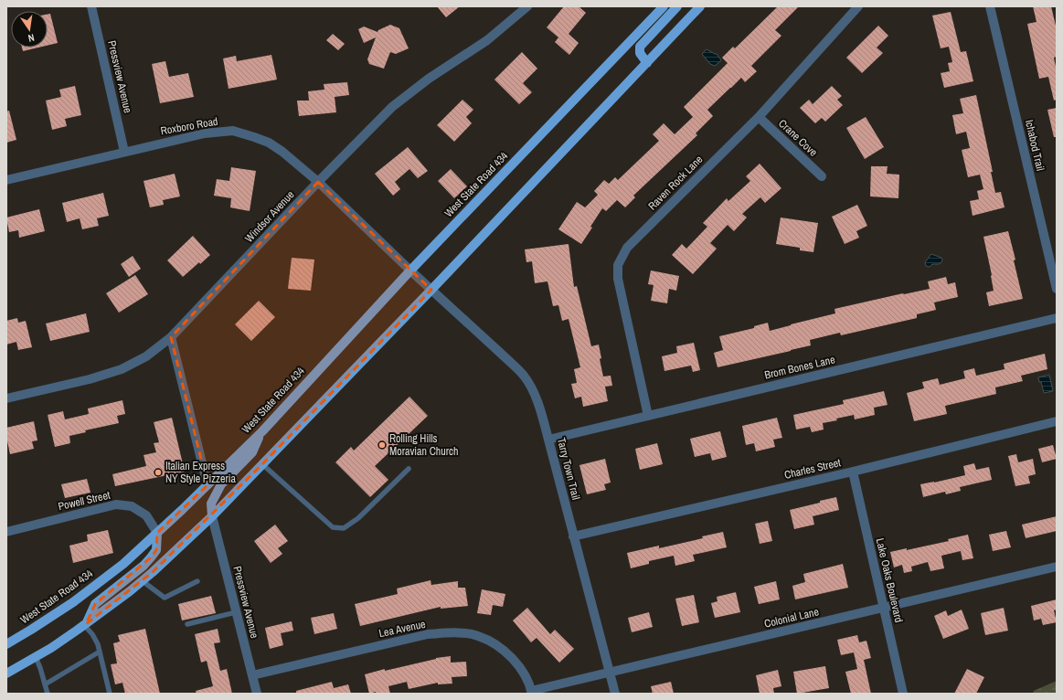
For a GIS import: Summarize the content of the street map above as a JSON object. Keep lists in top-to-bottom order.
{
  "streets": {
    "main road": ["West State Road 434"],
    "street": [
      "Pressview Avenue",
      "Roxboro Road",
      "Crane Cove",
      "Ichabod Trail",
      "Raven Rock Lane",
      "Windsor Avenue",
      "Brom Bones Lane",
      "Tarry Town Trail",
      "Charles Street",
      "Powell Street",
      "Lake Oaks Boulevard",
      "Colonial Lane",
      "Lea Avenue"
    ]
  },
  "crossings": [
    ["Pressview Avenue", "Roxboro Road"],
    ["Pressview Avenue", "Lea Avenue"],
    ["Roxboro Road", "West State Road 434"],
    ["Roxboro Road", "Windsor Avenue"],
    ["Roxboro Road", "Tarry Town Trail"],
    ["Crane Cove", "Raven Rock Lane"],
    ["Raven Rock Lane", "Brom Bones Lane"],
    ["West State Road 434", "Powell Street"],
    ["Brom Bones Lane", "Tarry Town Trail"],
    ["Tarry Town Trail", "Charles Street"],
    ["Tarry Town Trail", "Colonial Lane"],
    ["Charles Street", "Lake Oaks Boulevard"],
    ["Lake Oaks Boulevard", "Colonial Lane"],
    ["Colonial Lane", "Lea Avenue"]
  ],
  "places": ["Rolling Hills Moravian Church", "Italian Express NY Style Pizzeria"],
  "north": "bottom"
}
